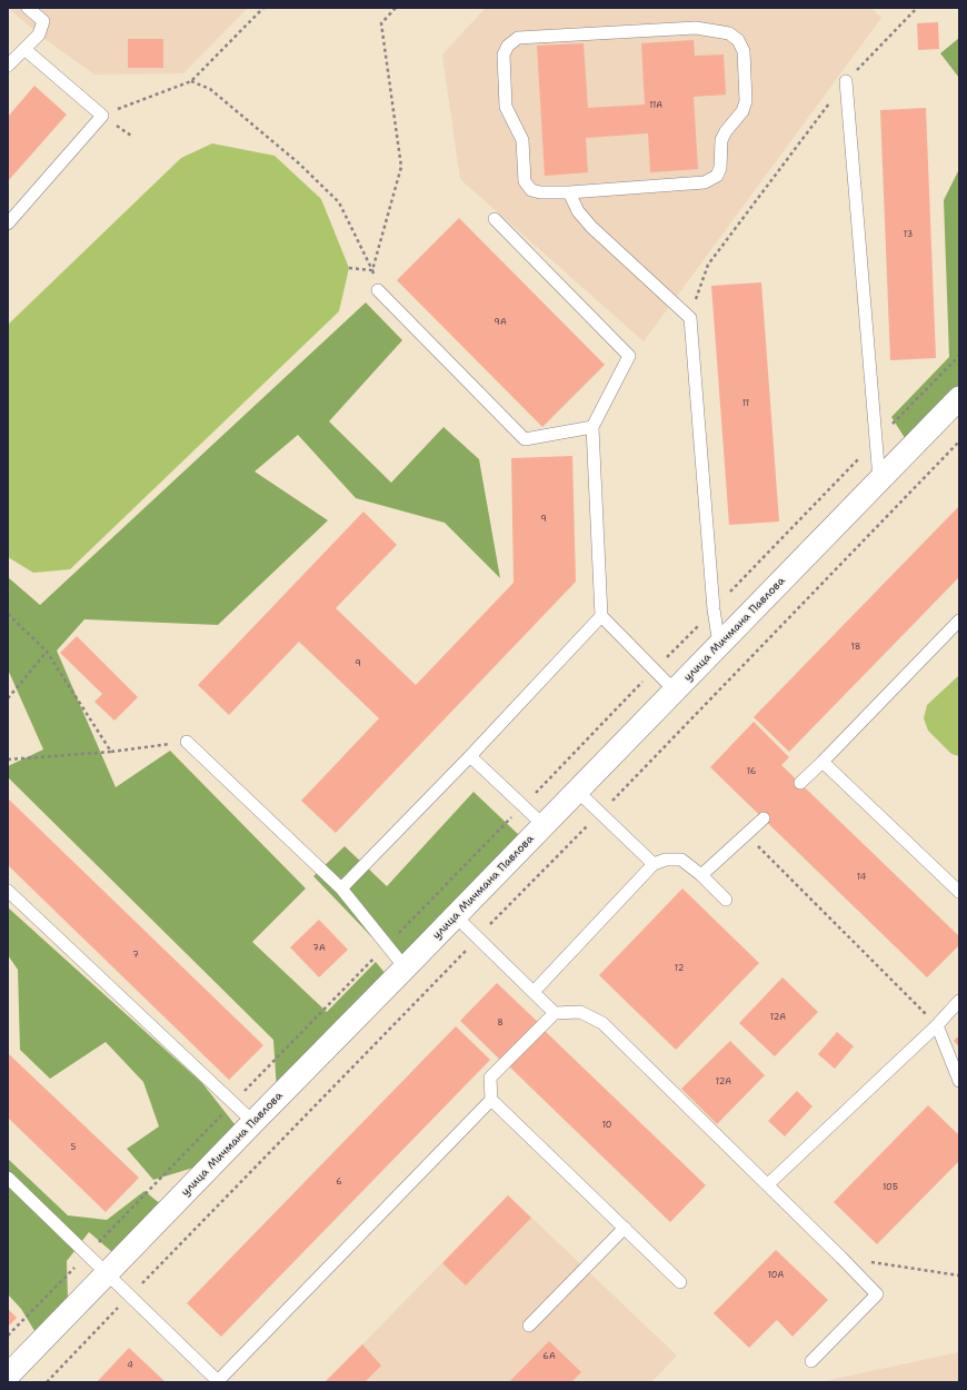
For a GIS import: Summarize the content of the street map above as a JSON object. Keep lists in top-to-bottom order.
{
  "streets": {
    "street": ["улица Мичмана Павлова"]
  },
  "house_numbers": [
    "11А",
    "13",
    "9А",
    "11",
    "9",
    "18",
    "9",
    "16",
    "14",
    "7А",
    "7",
    "12",
    "12А",
    "8",
    "12А",
    "10",
    "5",
    "6",
    "10Б",
    "10А",
    "6А",
    "4"
  ]
}
